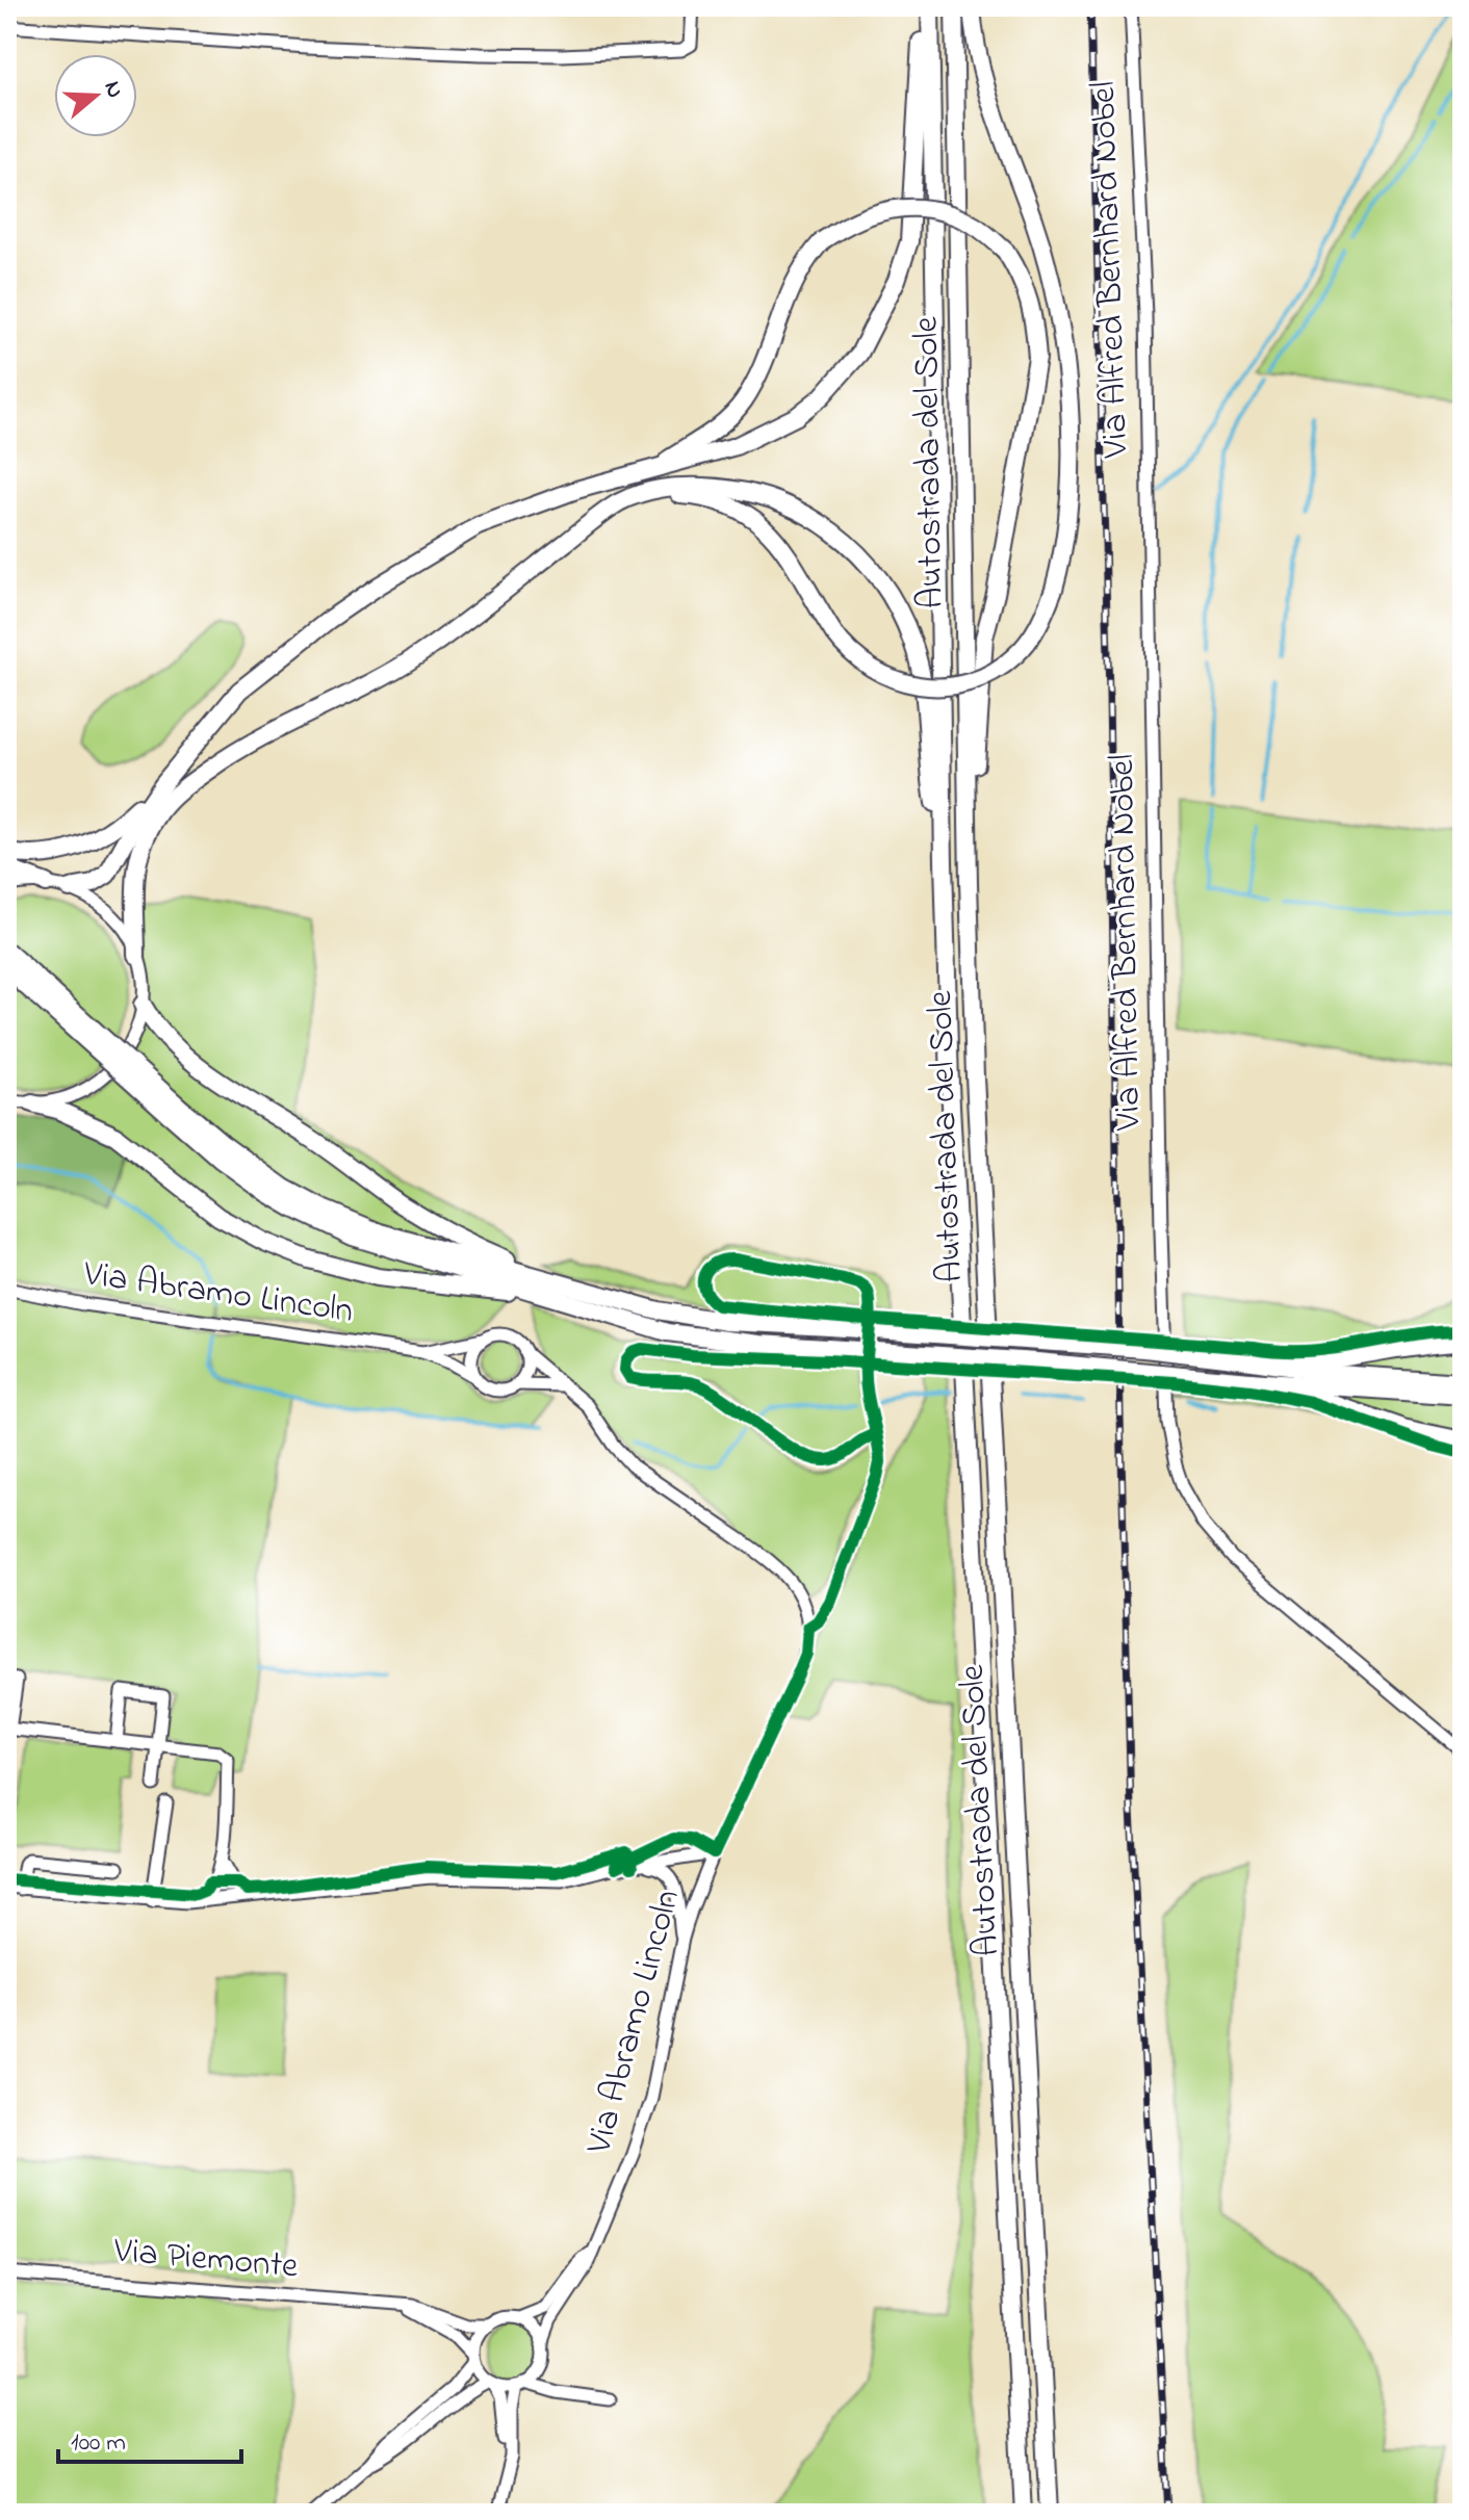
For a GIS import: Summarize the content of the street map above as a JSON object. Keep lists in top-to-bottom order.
{
  "streets": {
    "highway": ["Autostrada del Sole"],
    "street": ["Via Alfred Bernhard Nobel", "Via Abramo Lincoln", "Via Piemonte"]
  },
  "crossings": [
    ["Via Abramo Lincoln", "Via Piemonte"]
  ],
  "scale_bar": "100 m",
  "north": "right"
}
